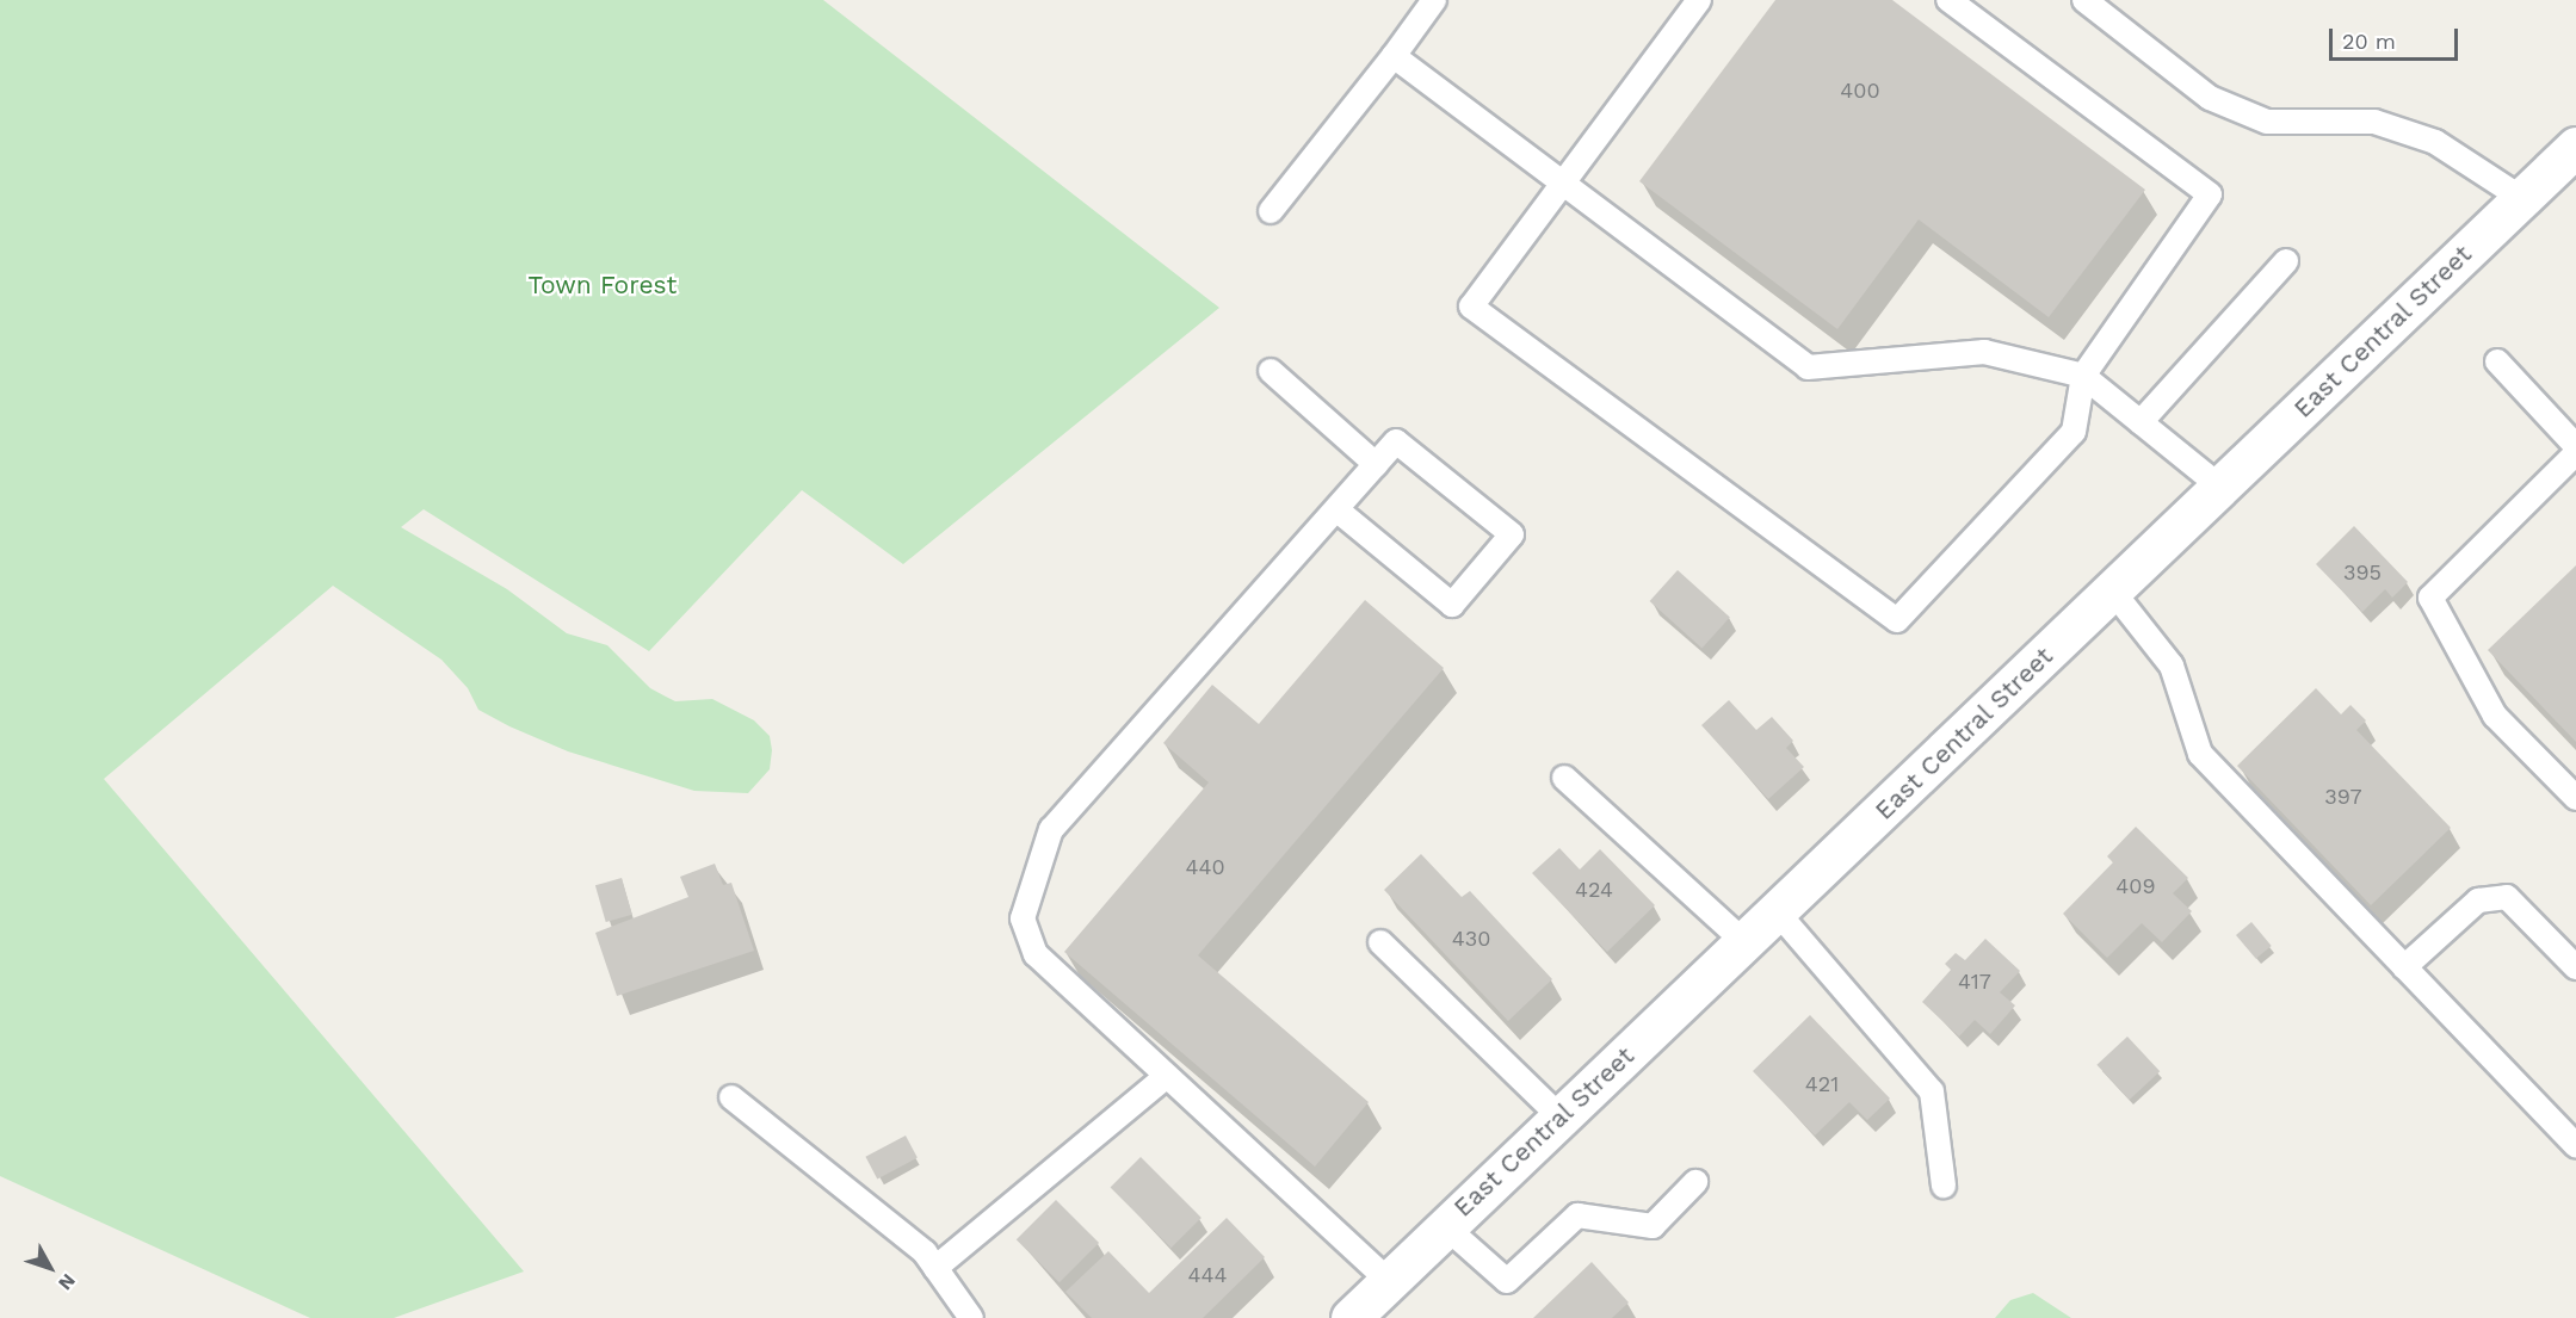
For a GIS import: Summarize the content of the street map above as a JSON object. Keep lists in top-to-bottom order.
{
  "streets": {
    "main road": ["East Central Street"]
  },
  "parks": ["Town Forest"],
  "house_numbers": [
    "400",
    "395",
    "397",
    "440",
    "409",
    "424",
    "430",
    "417",
    "421",
    "444"
  ],
  "scale_bar": "20 m",
  "north": "bottom right"
}
